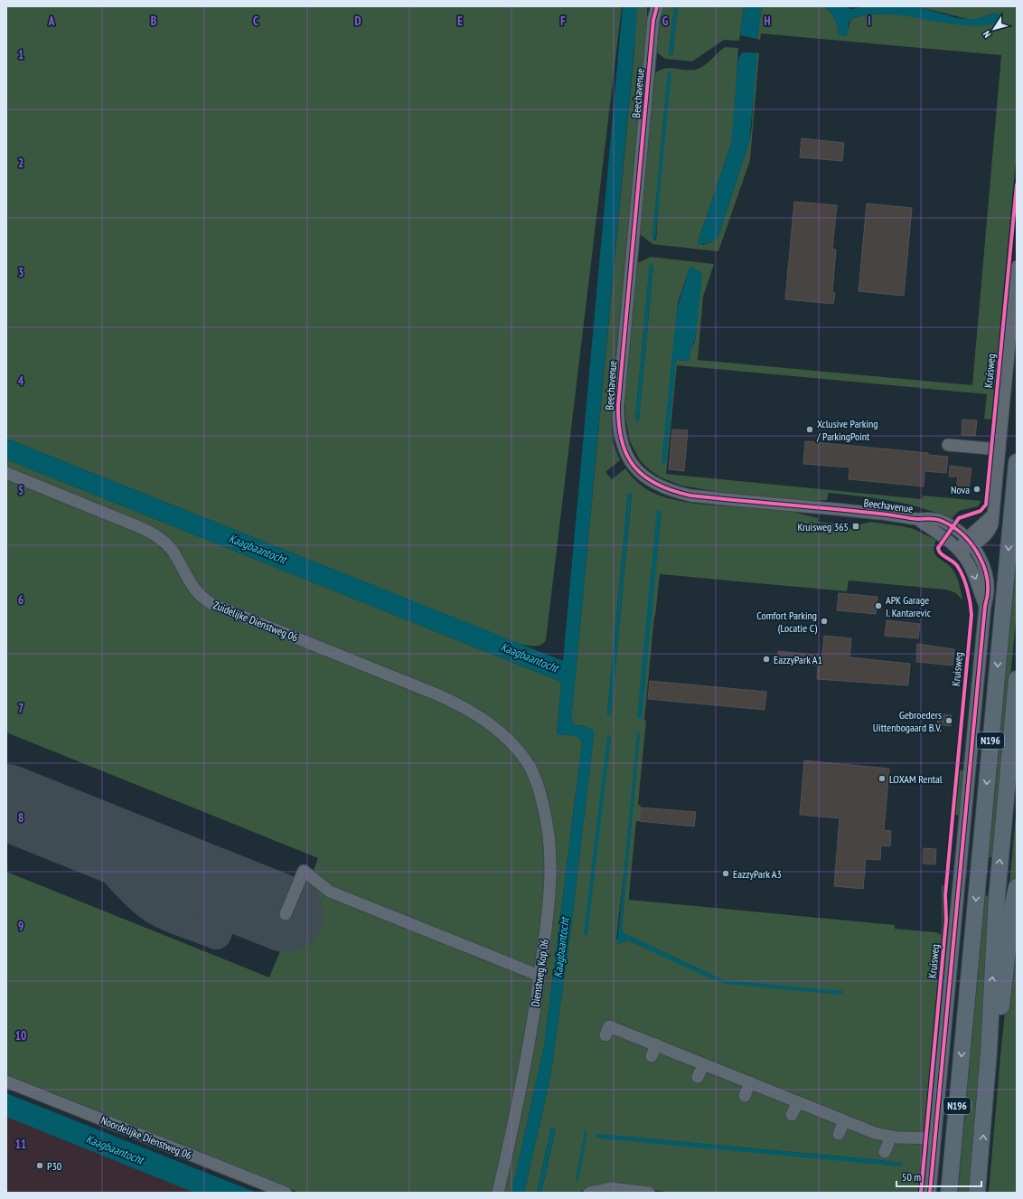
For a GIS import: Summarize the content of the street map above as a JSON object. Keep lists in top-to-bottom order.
{
  "streets": {
    "highway": ["N196"],
    "street": [
      "Beechavenue",
      "Kruisweg",
      "Zuidelijke Dienstweg 06",
      "Dienstweg Kop 06",
      "Noordelijke Dienstweg 06"
    ]
  },
  "crossings": [
    ["Beechavenue", "Kruisweg"],
    ["Zuidelijke Dienstweg 06", "Dienstweg Kop 06"]
  ],
  "water": ["Kaagbaantocht"],
  "places": {
    "other": [
      "Xclusive Parking / ParkingPoint",
      "Nova",
      "APK Garage I. Kantarevic",
      "Comfort Parking (Locatie C)",
      "EazzyPark A1",
      "Gebroeders Uittenbogaard B.V.",
      "LOXAM Rental",
      "EazzyPark A3",
      "P30"
    ],
    "transit": ["Kruisweg 365"]
  },
  "scale_bar": "50 m",
  "north": "bottom left",
  "grid": {
    "columns": [
      "A",
      "B",
      "C",
      "D",
      "E",
      "F",
      "G",
      "H",
      "I"
    ],
    "rows": [
      "1",
      "2",
      "3",
      "4",
      "5",
      "6",
      "7",
      "8",
      "9",
      "10",
      "11"
    ]
  }
}
